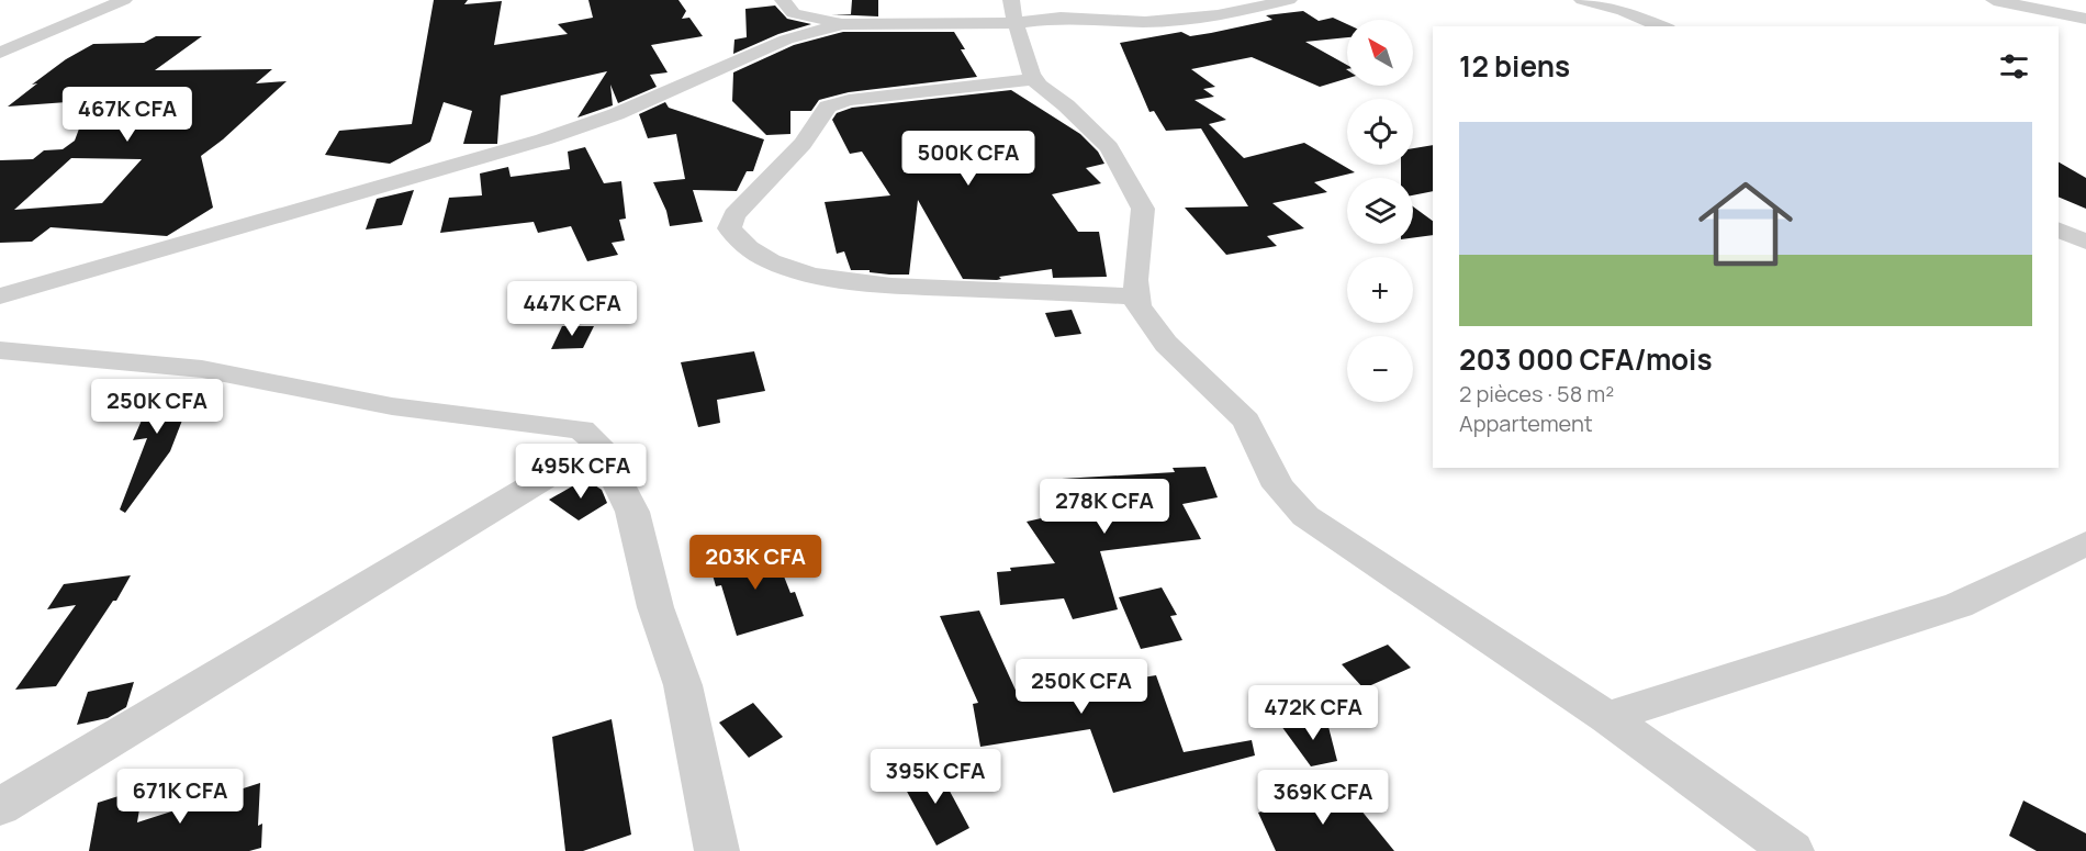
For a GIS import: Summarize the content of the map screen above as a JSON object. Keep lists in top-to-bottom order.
{
  "north": "top left",
  "page": {
    "map_buttons": ["+", "−"],
    "heading": "12 biens",
    "price": [
      "467K CFA",
      "500K CFA",
      "447K CFA",
      "250K CFA",
      "495K CFA",
      "278K CFA",
      "203K CFA",
      "250K CFA",
      "472K CFA",
      "395K CFA",
      "671K CFA",
      "369K CFA"
    ],
    "list": [
      {
        "name": "203 000 CFA/mois",
        "note": "2 pièces · 58 m² · Appartement"
      }
    ]
  }
}
